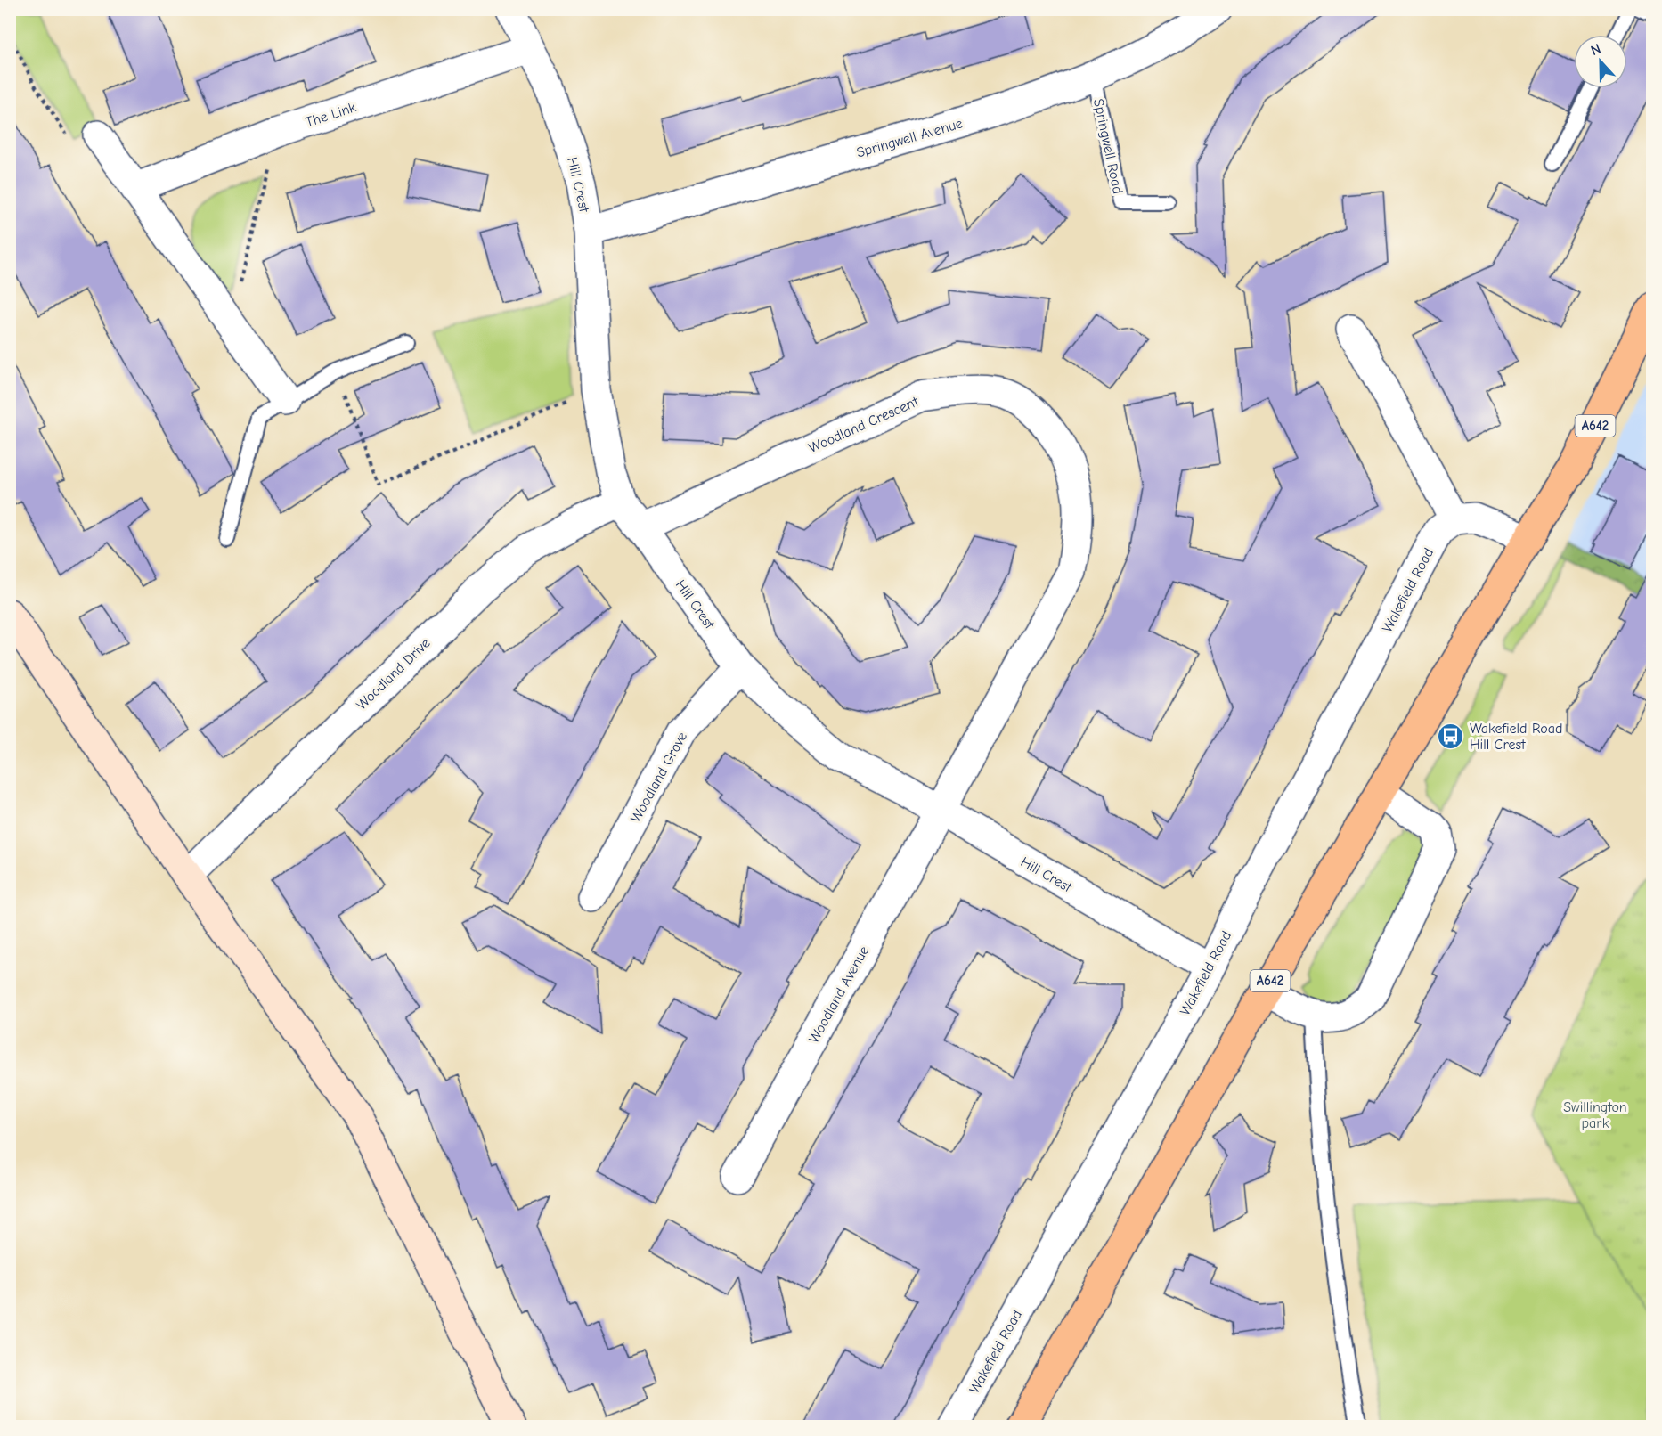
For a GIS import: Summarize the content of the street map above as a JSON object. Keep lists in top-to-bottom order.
{
  "streets": {
    "main road": ["A642"],
    "street": [
      "The Link",
      "Springwell Avenue",
      "Hill Crest",
      "Woodland Crescent",
      "Wakefield Road",
      "Woodland Drive",
      "Woodland Grove",
      "Woodland Avenue"
    ],
    "lane": ["Springwell Road"]
  },
  "crossings": [
    ["The Link", "Hill Crest"],
    ["Springwell Avenue", "Springwell Road"],
    ["Springwell Avenue", "Hill Crest"],
    ["Hill Crest", "Woodland Crescent"],
    ["Hill Crest", "Wakefield Road"],
    ["Hill Crest", "Woodland Drive"],
    ["Hill Crest", "Woodland Grove"],
    ["Hill Crest", "Woodland Avenue"],
    ["Woodland Crescent", "Woodland Avenue"]
  ],
  "parks": ["Swillington park"],
  "places": {
    "bus stop": ["Wakefield Road Hill Crest"]
  },
  "north": "top"
}
